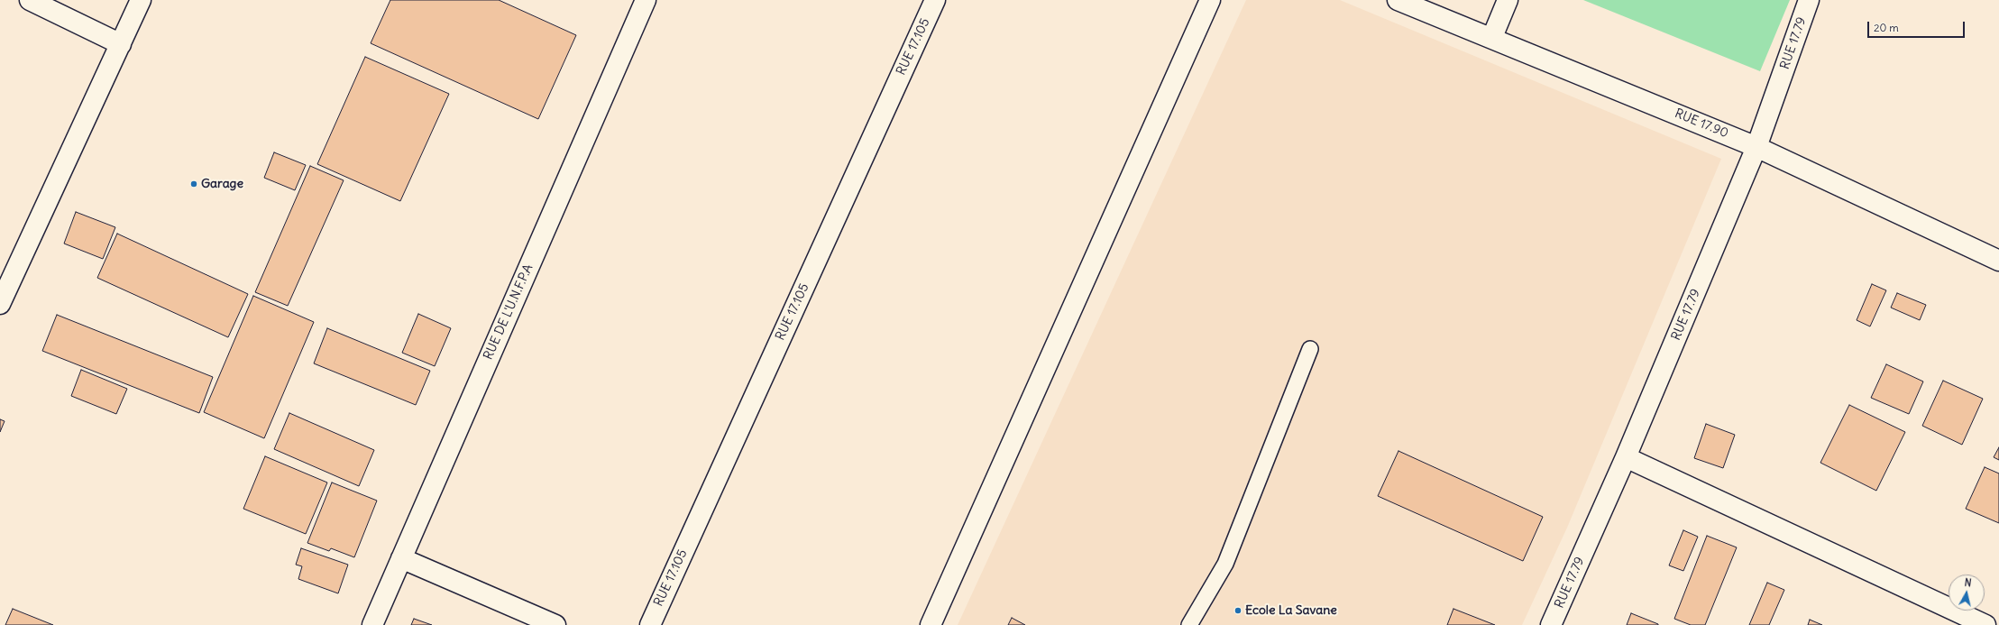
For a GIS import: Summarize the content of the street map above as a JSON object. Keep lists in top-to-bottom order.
{
  "streets": {
    "street": [
      "RUE 17.79",
      "RUE 17.105",
      "RUE 17.90",
      "RUE DE L'U.N.F.P.A"
    ]
  },
  "crossings": [
    ["RUE 17.79", "RUE 17.90"]
  ],
  "places": ["Garage", "Ecole La Savane"],
  "scale_bar": "20 m",
  "north": "top"
}
